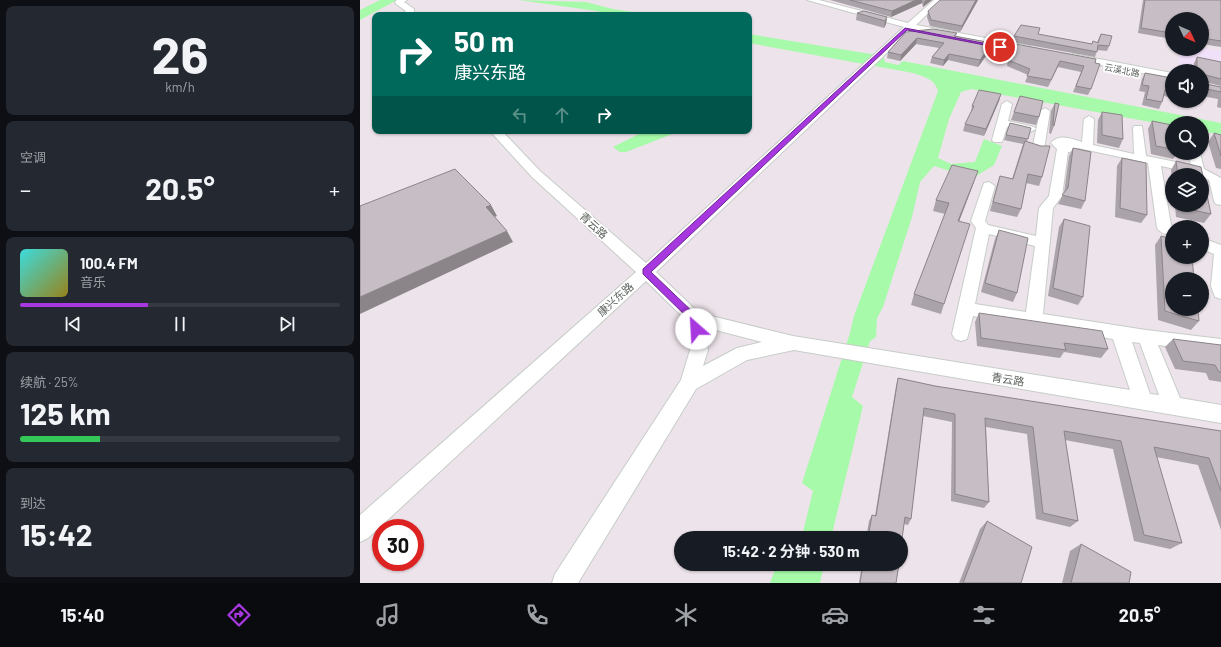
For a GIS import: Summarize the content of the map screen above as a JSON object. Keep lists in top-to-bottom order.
{
  "streets": {
    "street": ["云溪北路", "青云路", "康兴东路"]
  },
  "crossings": [
    ["青云路", "康兴东路"]
  ],
  "north": "bottom right",
  "page": {
    "tile": [
      ["26", "km/h"],
      "空调",
      ["续航 · 25%", "125 km"],
      ["到达", "15:42"]
    ],
    "map_buttons": ["+", "−"],
    "turn": ["50 m", "康兴东路"],
    "heat": ["−", "20.5°", "+"],
    "song": ["100.4 FM", "音乐"],
    "limit": "30",
    "trip": "15:42 · 2 分钟 · 530 m",
    "tabs": ["15:40", "20.5°"]
  }
}
